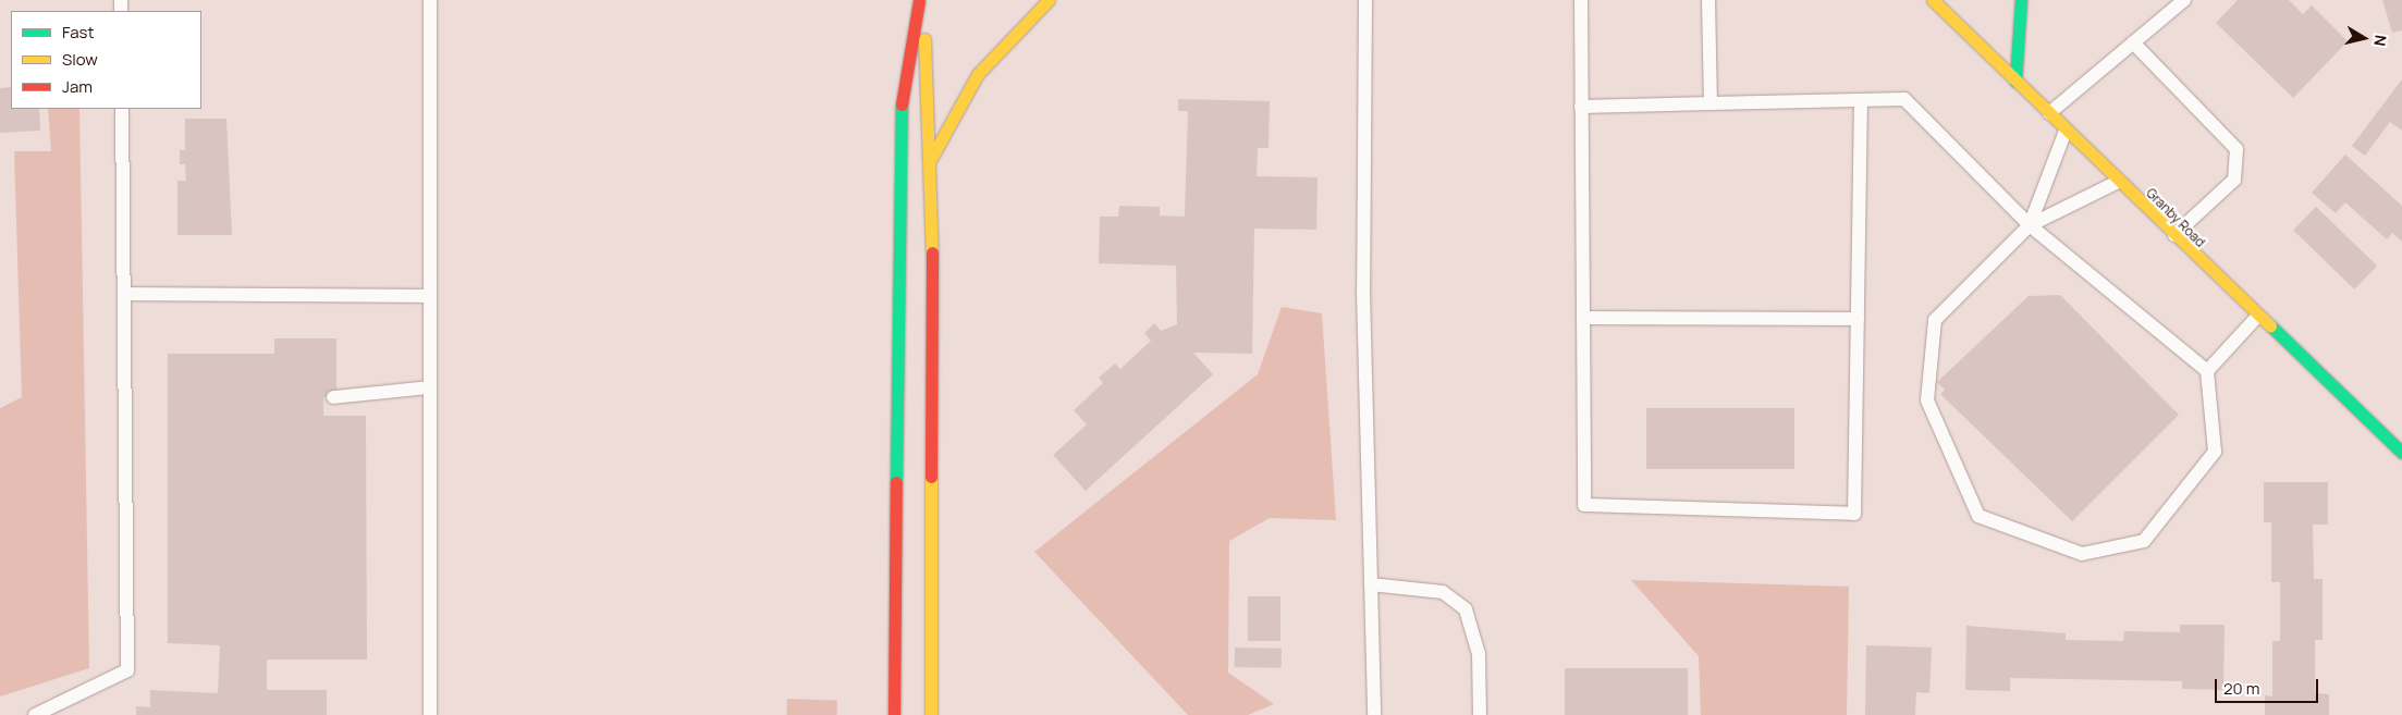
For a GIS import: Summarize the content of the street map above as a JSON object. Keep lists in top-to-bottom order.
{
  "streets": {
    "main road": ["Granby Road"]
  },
  "legend": ["Fast", "Slow", "Jam"],
  "scale_bar": "20 m",
  "north": "right"
}
